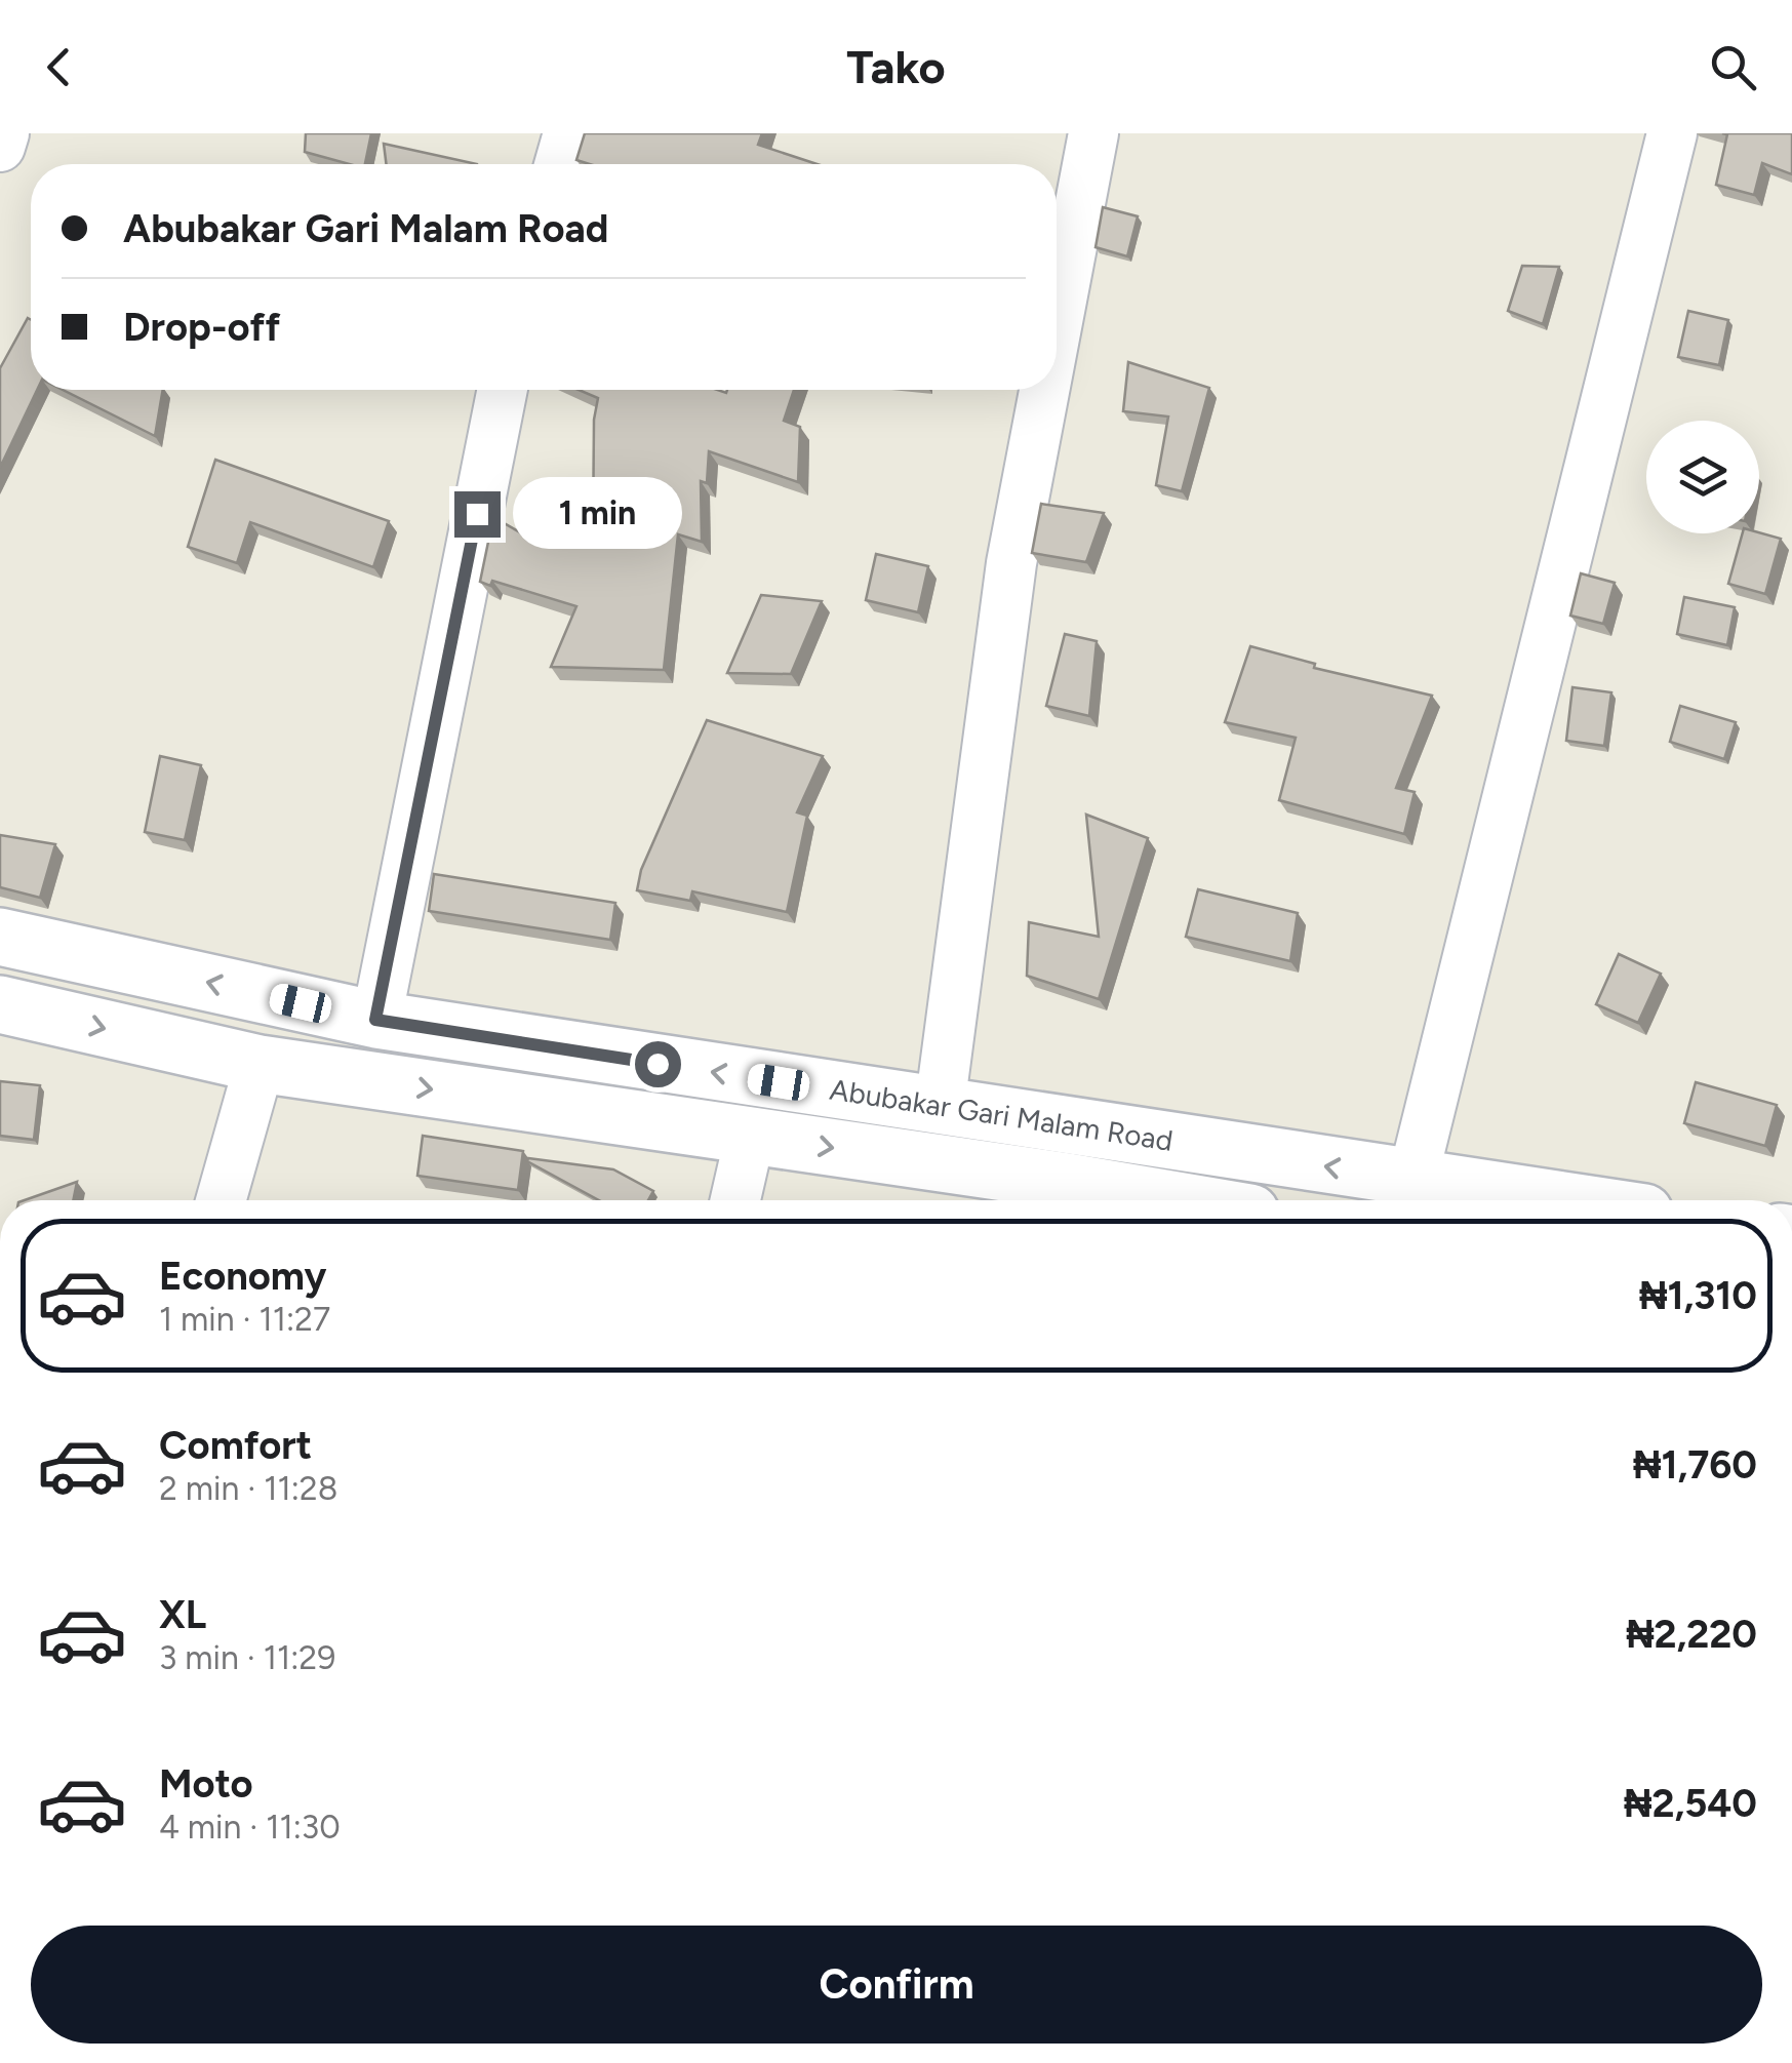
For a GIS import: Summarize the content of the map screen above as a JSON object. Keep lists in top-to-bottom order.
{
  "streets": {
    "street": ["Abubakar Gari Malam Road"]
  },
  "page": {
    "header": "Tako",
    "banner": ["Abubakar Gari Malam Road", "Drop-off"],
    "bubble": "1 min",
    "list": [
      {
        "name": "Economy",
        "note": "1 min · 11:27",
        "value": "₦1,310"
      },
      {
        "name": "Comfort",
        "note": "2 min · 11:28",
        "value": "₦1,760"
      },
      {
        "name": "XL",
        "note": "3 min · 11:29",
        "value": "₦2,220"
      },
      {
        "name": "Moto",
        "note": "4 min · 11:30",
        "value": "₦2,540"
      }
    ],
    "buttons": "Confirm"
  }
}
